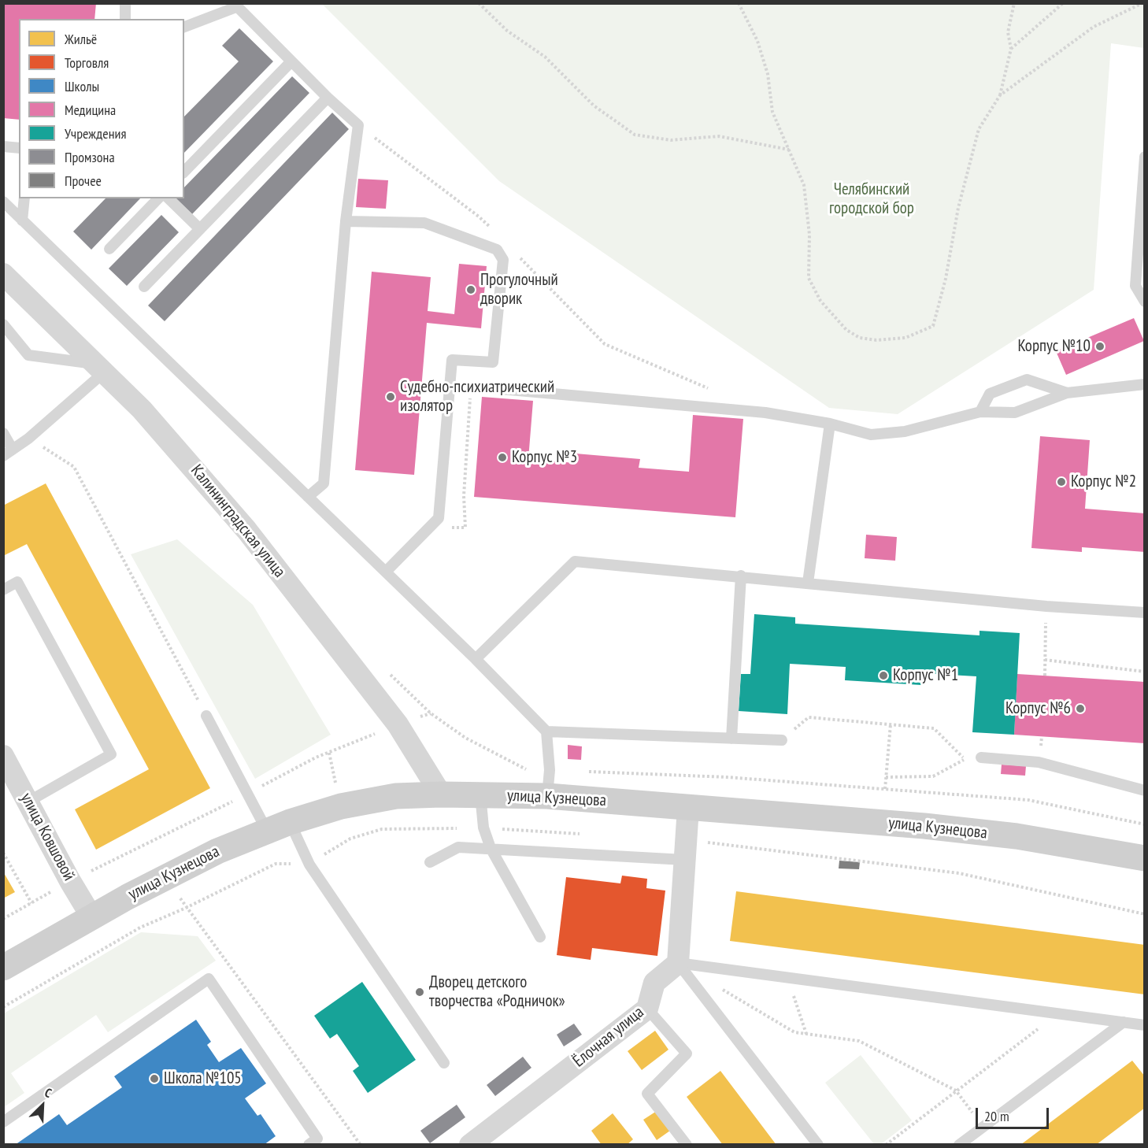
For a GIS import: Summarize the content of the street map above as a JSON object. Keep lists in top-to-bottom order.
{
  "streets": {
    "street": [
      "Калининградская улица",
      "улица Кузнецова",
      "улица Ковшовой",
      "Ёлочная улица"
    ]
  },
  "crossings": [
    ["Калининградская улица", "улица Кузнецова"],
    ["улица Кузнецова", "улица Ковшовой"]
  ],
  "parks": ["Челябинский городской бор"],
  "places": [
    "Прогулочный дворик",
    "Корпус №10",
    "Судебно-психиатрический изолятор",
    "Корпус №3",
    "Корпус №2",
    "Корпус №1",
    "Корпус №6",
    "Дворец детского творчества «Родничок»",
    "Школа №105"
  ],
  "legend": [
    "Жильё",
    "Торговля",
    "Школы",
    "Медицина",
    "Учреждения",
    "Промзона",
    "Прочее"
  ],
  "scale_bar": "20 m",
  "north": "top right"
}
